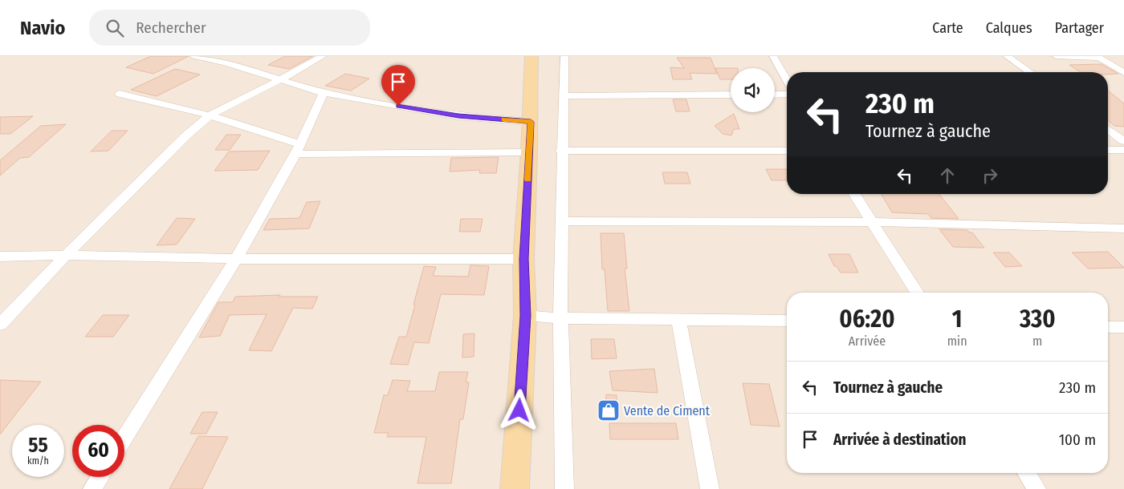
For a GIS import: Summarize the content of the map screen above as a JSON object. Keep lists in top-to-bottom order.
{
  "places": {
    "shop": ["Vente de Ciment"]
  },
  "page": {
    "header": "Navio",
    "search": "Rechercher",
    "nav": ["Carte", "Calques", "Partager"],
    "turn": ["230 m", "Tournez à gauche"],
    "eta": [
      "06:20",
      "Arrivée",
      "1",
      "min",
      "330",
      "m"
    ],
    "list": [
      {
        "name": "Tournez à gauche",
        "value": "230 m"
      },
      {
        "name": "Arrivée à destination",
        "value": "100 m"
      }
    ],
    "speed": "55 km/h",
    "limit": "60"
  }
}
